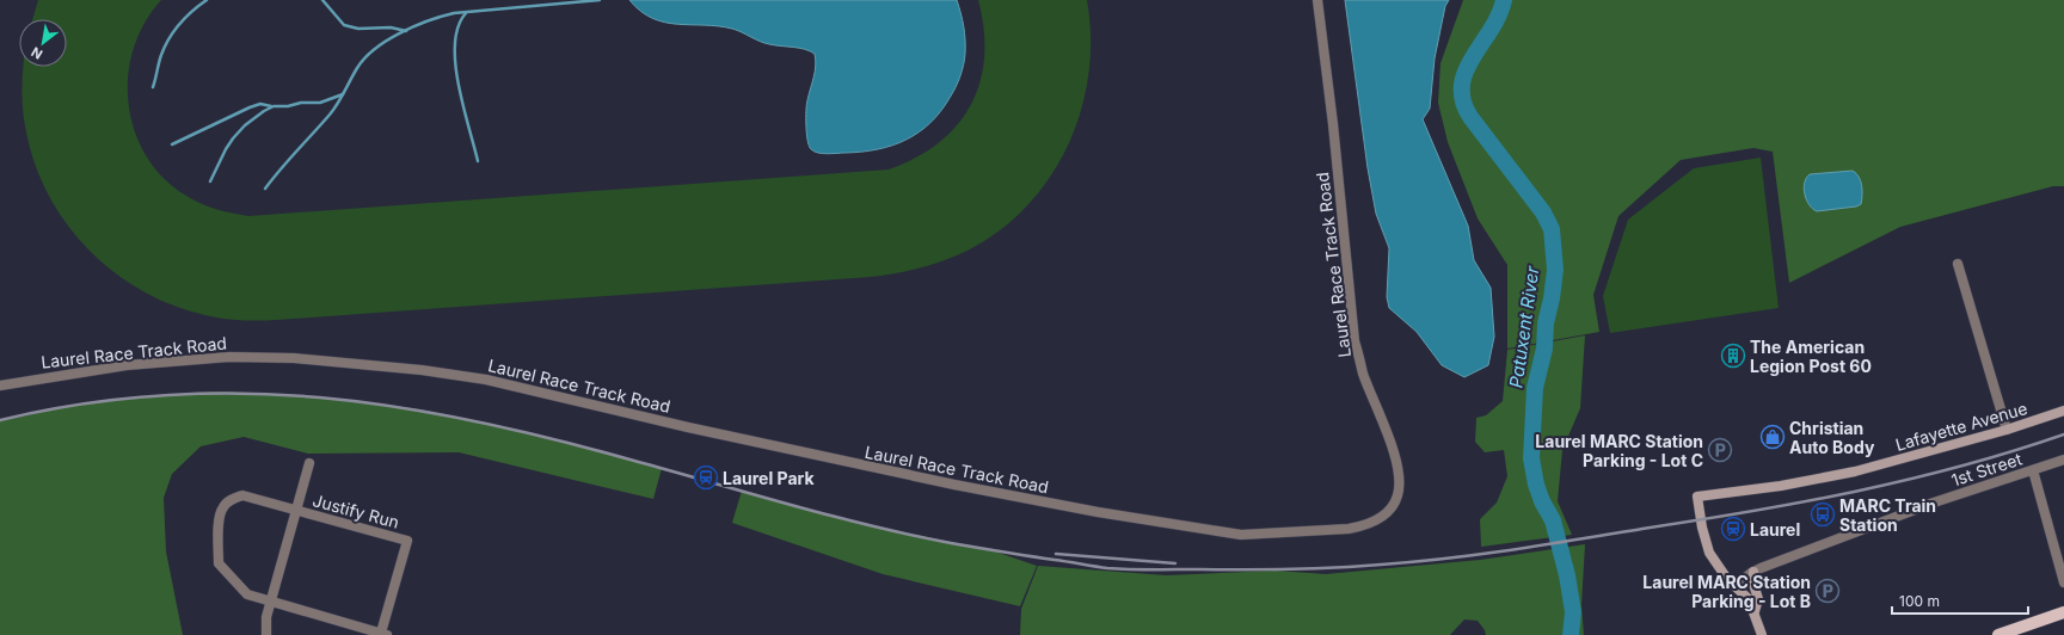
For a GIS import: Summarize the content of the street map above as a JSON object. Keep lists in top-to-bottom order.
{
  "streets": {
    "street": [
      "Laurel Race Track Road",
      "Lafayette Avenue",
      "1st Street",
      "Justify Run"
    ]
  },
  "crossings": [
    ["Lafayette Avenue", "1st Street"]
  ],
  "water": ["Patuxent River"],
  "places": {
    "building": ["The American Legion Post 60"],
    "shop": ["Christian Auto Body"],
    "parking": ["Laurel MARC Station Parking - Lot C", "Laurel MARC Station Parking - Lot B"],
    "station": ["Laurel Park", "Laurel"],
    "bus stop": ["MARC Train Station"]
  },
  "scale_bar": "100 m",
  "north": "bottom left"
}
